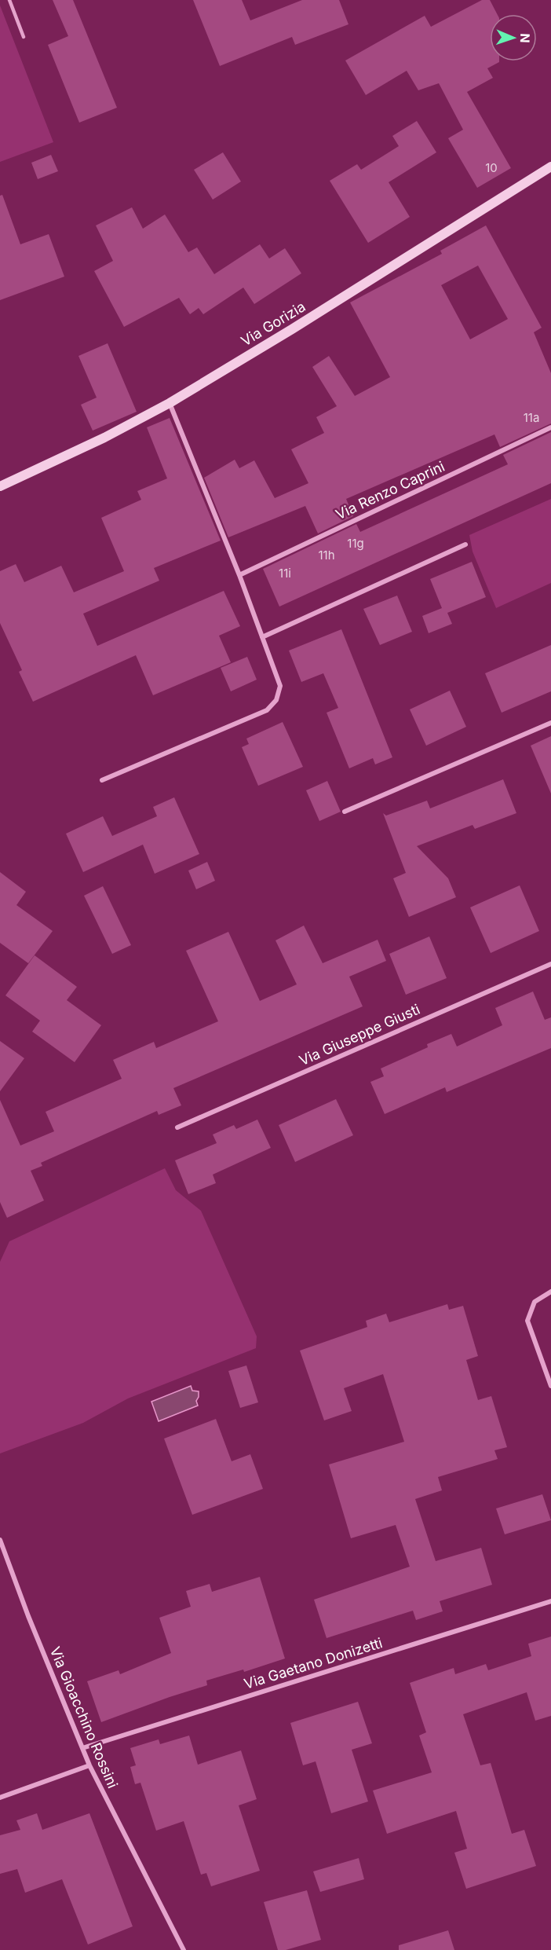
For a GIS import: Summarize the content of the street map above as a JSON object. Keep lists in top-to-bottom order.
{
  "streets": {
    "street": [
      "Via Gorizia",
      "Via Renzo Caprini",
      "Via Giuseppe Giusti",
      "Via Gaetano Donizetti",
      "Via Gioacchino Rossini"
    ]
  },
  "crossings": [
    ["Via Gaetano Donizetti", "Via Gioacchino Rossini"]
  ],
  "house_numbers": [
    "10",
    "11a",
    "11g",
    "11h",
    "11i"
  ],
  "north": "right"
}
